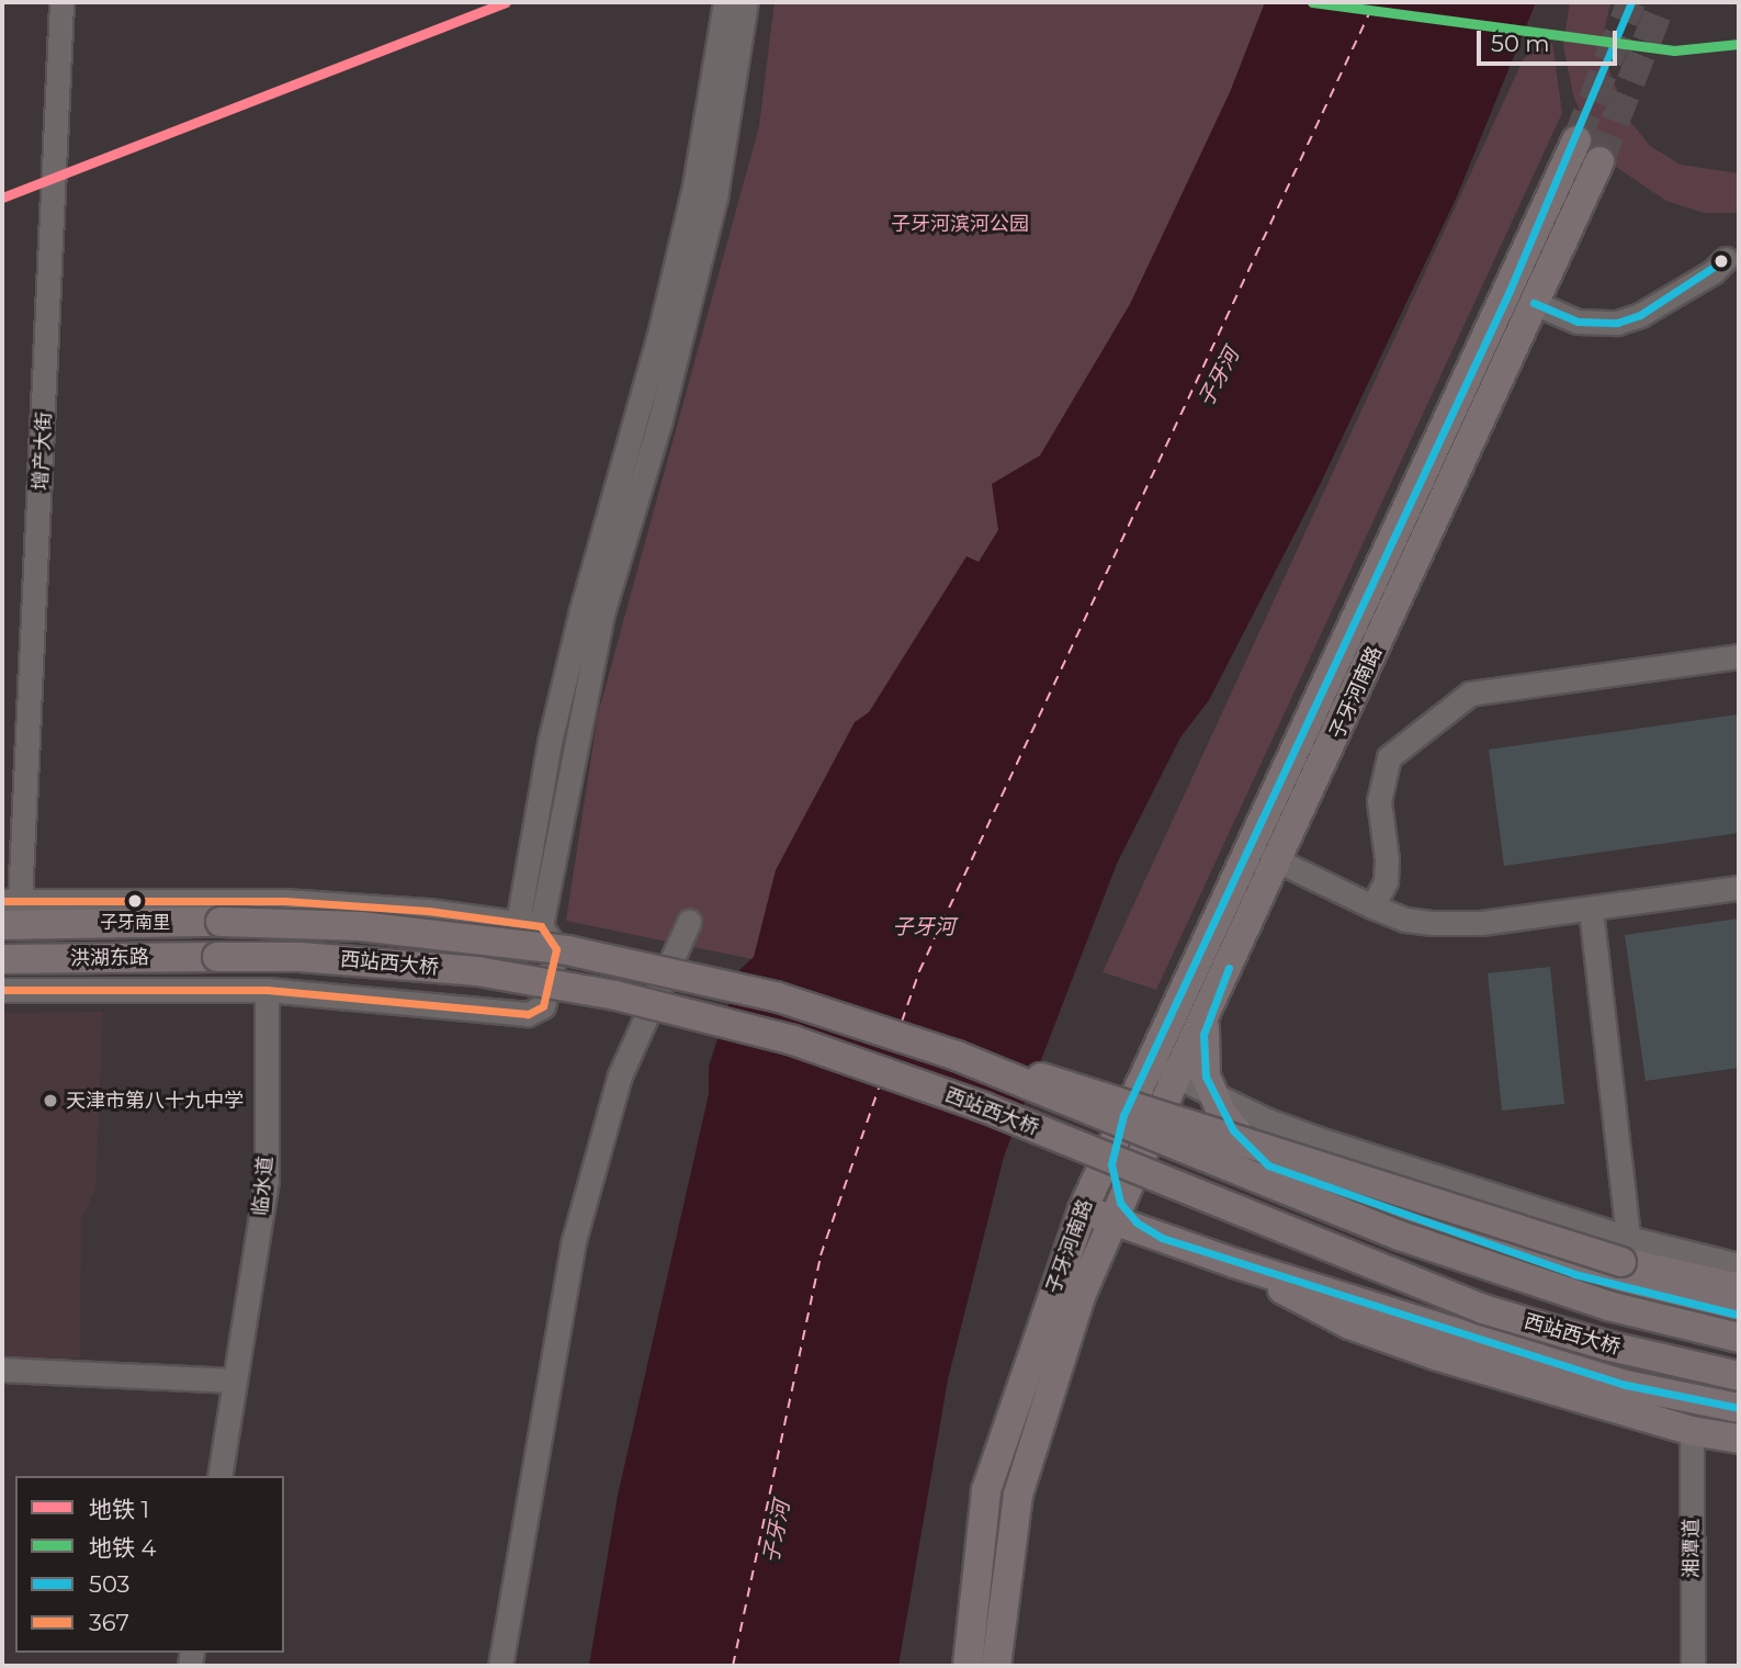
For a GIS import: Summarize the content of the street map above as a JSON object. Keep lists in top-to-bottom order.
{
  "streets": {
    "main road": ["子牙河南路", "洪湖东路", "西站西大桥"],
    "street": ["增产大街", "临水道", "湘潭道"]
  },
  "crossings": [
    ["洪湖东路", "西站西大桥"]
  ],
  "water": ["子牙河"],
  "parks": ["子牙河滨河公园"],
  "places": ["子牙南里", "天津市第八十九中学"],
  "lines": [
    "metro line 1",
    "metro line 4",
    "transit line 503",
    "transit line 367"
  ],
  "legend": [
    "地铁 1",
    "地铁 4",
    "503",
    "367"
  ],
  "scale_bar": "50 m"
}
